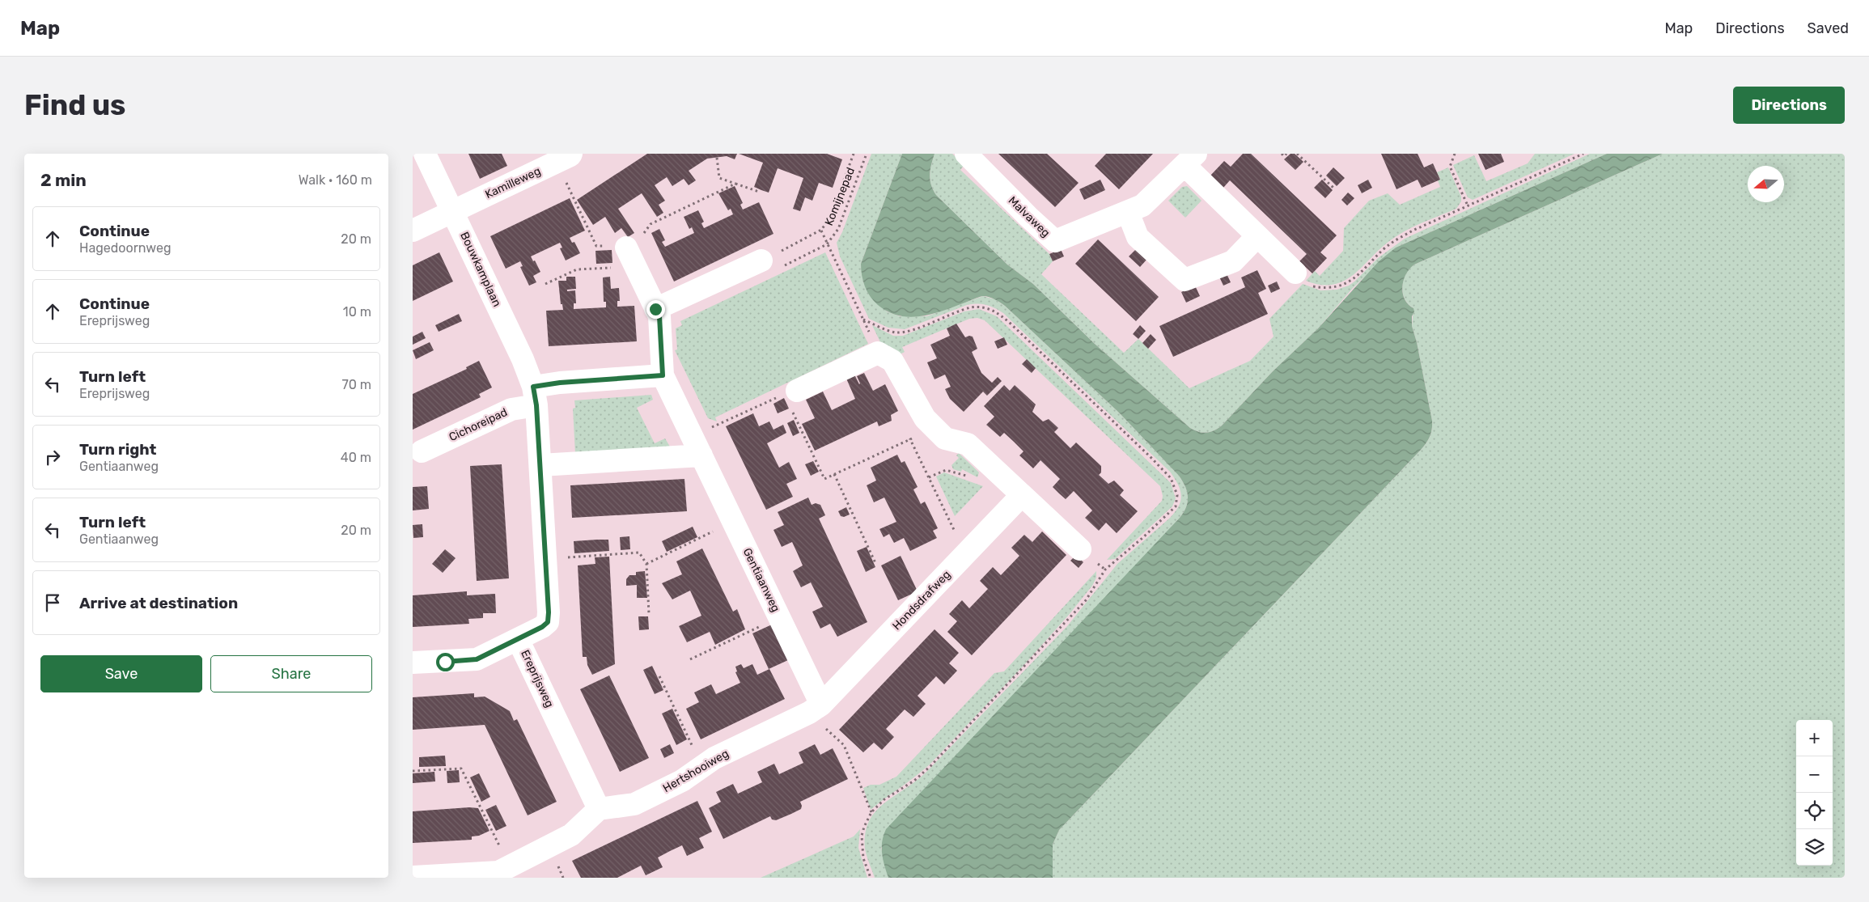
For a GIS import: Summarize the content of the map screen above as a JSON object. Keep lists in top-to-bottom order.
{
  "streets": {
    "street": [
      "Kamilleweg",
      "Malvaweg",
      "Bouwkamplaan",
      "Cichoreipad",
      "Gentiaanweg",
      "Hondsdrafweg",
      "Ereprijsweg",
      "Hertshooiweg"
    ],
    "path": ["Komijnepad"]
  },
  "crossings": [
    ["Kamilleweg", "Bouwkamplaan"],
    ["Bouwkamplaan", "Cichoreipad"],
    ["Bouwkamplaan", "Ereprijsweg"],
    ["Cichoreipad", "Ereprijsweg"],
    ["Gentiaanweg", "Hondsdrafweg"],
    ["Gentiaanweg", "Hertshooiweg"],
    ["Hondsdrafweg", "Hertshooiweg"],
    ["Ereprijsweg", "Hertshooiweg"]
  ],
  "north": "left",
  "page": {
    "header": "Map",
    "nav": ["Map", "Directions", "Saved"],
    "buttons": [
      "Directions",
      ["Save", "Share"]
    ],
    "title": "Find us",
    "heading": ["2 min", "Walk · 160 m"],
    "list": [
      ["Continue", "Hagedoornweg", "20 m"],
      ["Continue", "Ereprijsweg", "10 m"],
      ["Turn left", "Ereprijsweg", "70 m"],
      ["Turn right", "Gentiaanweg", "40 m"],
      ["Turn left", "Gentiaanweg", "20 m"],
      "Arrive at destination"
    ],
    "map_buttons": ["+", "−"]
  }
}
